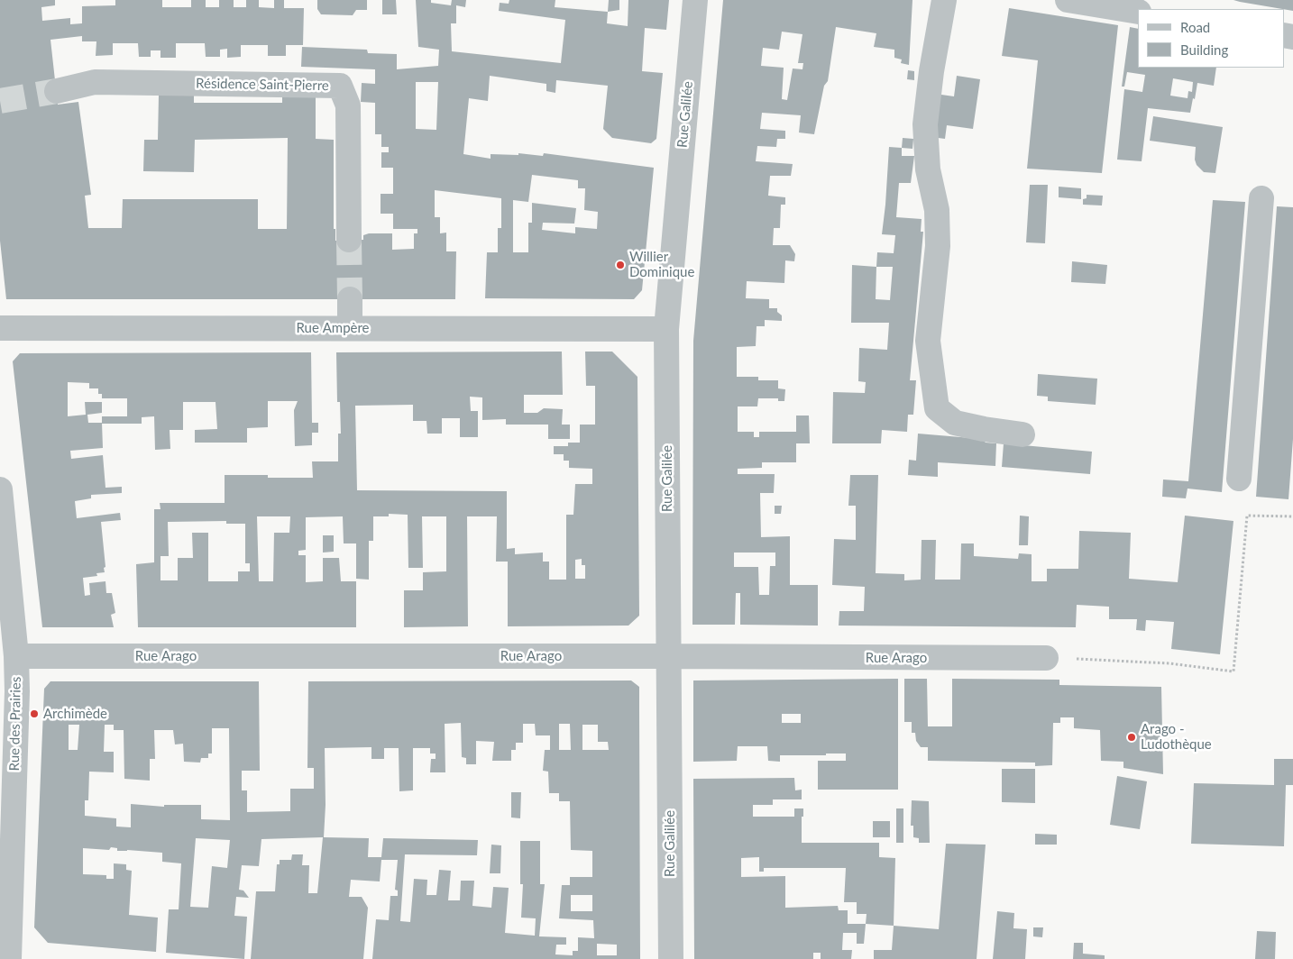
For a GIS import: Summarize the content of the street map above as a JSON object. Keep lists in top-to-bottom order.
{
  "streets": {
    "street": [
      "Résidence Saint-Pierre",
      "Rue Galilée",
      "Rue Ampère",
      "Rue Arago",
      "Rue des Prairies"
    ]
  },
  "crossings": [
    ["Rue Galilée", "Rue Ampère"],
    ["Rue Galilée", "Rue Arago"],
    ["Rue Arago", "Rue des Prairies"]
  ],
  "places": ["Willier Dominique", "Archimède", "Arago - Ludothèque"],
  "legend": ["Road", "Building"]
}
